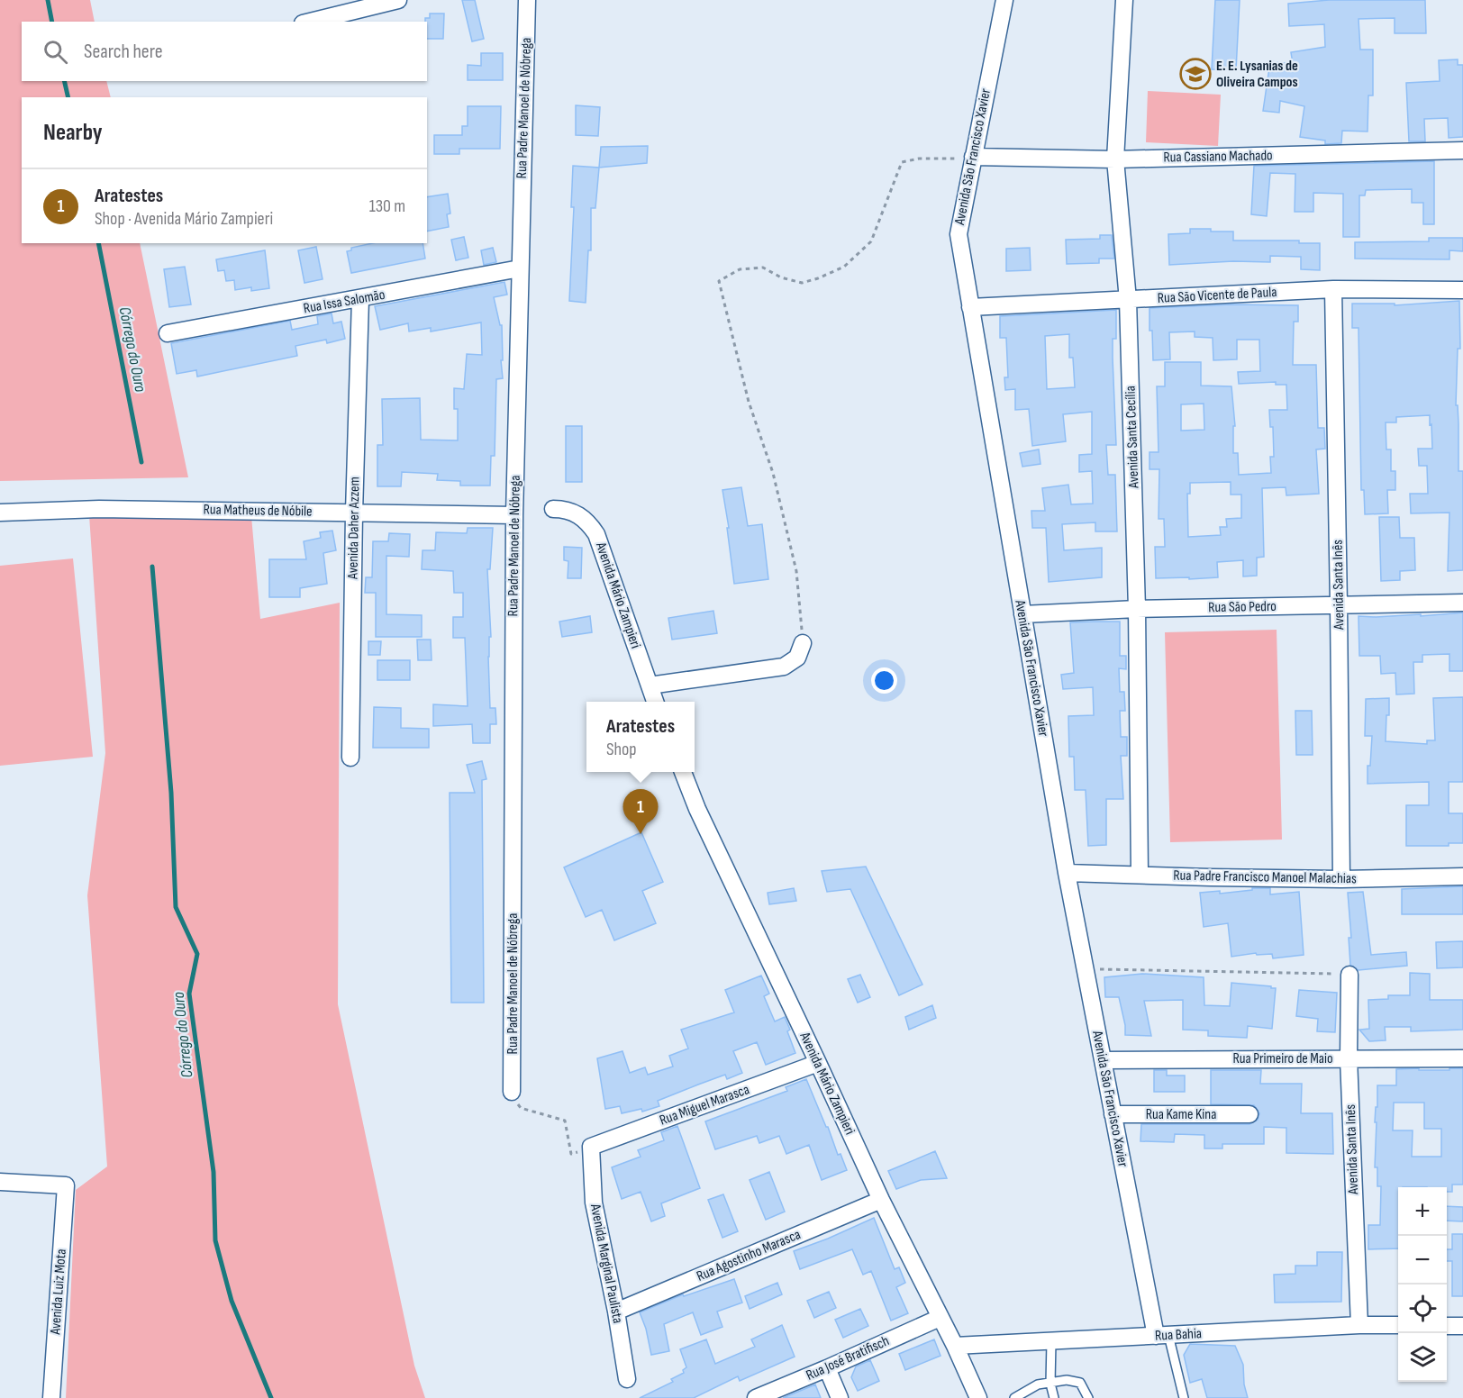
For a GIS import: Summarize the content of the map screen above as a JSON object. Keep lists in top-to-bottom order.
{
  "streets": {
    "street": [
      "Rua Padre Manoel de Nóbrega",
      "Avenida São Francisco Xavier",
      "Rua Cassiano Machado",
      "Rua São Vicente de Paula",
      "Rua Issa Salomão",
      "Avenida Santa Cecília",
      "Rua Matheus de Nóbile",
      "Avenida Daher Azzem",
      "Avenida Santa Inês",
      "Avenida Mário Zampieri",
      "Rua São Pedro",
      "Rua Padre Francisco Manoel Malachias",
      "Rua Primeiro de Maio",
      "Rua Miguel Marasca",
      "Rua Kame Kina",
      "Rua Agostinho Marasca",
      "Avenida Marginal Paulista",
      "Avenida Luiz Mota",
      "Rua Bahia",
      "Rua José Bratifisch"
    ]
  },
  "crossings": [
    ["Rua Padre Manoel de Nóbrega", "Rua Issa Salomão"],
    ["Rua Padre Manoel de Nóbrega", "Rua Matheus de Nóbile"],
    ["Avenida São Francisco Xavier", "Rua Cassiano Machado"],
    ["Avenida São Francisco Xavier", "Rua São Vicente de Paula"],
    ["Avenida São Francisco Xavier", "Rua São Pedro"],
    ["Avenida São Francisco Xavier", "Rua Padre Francisco Manoel Malachias"],
    ["Avenida São Francisco Xavier", "Rua Primeiro de Maio"],
    ["Avenida São Francisco Xavier", "Rua Kame Kina"],
    ["Avenida São Francisco Xavier", "Rua Bahia"],
    ["Rua Cassiano Machado", "Avenida Santa Cecília"],
    ["Rua São Vicente de Paula", "Avenida Santa Cecília"],
    ["Rua São Vicente de Paula", "Avenida Santa Inês"],
    ["Rua Issa Salomão", "Avenida Daher Azzem"],
    ["Avenida Santa Cecília", "Rua São Pedro"],
    ["Avenida Santa Cecília", "Rua Padre Francisco Manoel Malachias"],
    ["Rua Matheus de Nóbile", "Avenida Daher Azzem"],
    ["Avenida Santa Inês", "Rua São Pedro"],
    ["Avenida Santa Inês", "Rua Padre Francisco Manoel Malachias"],
    ["Avenida Santa Inês", "Rua Primeiro de Maio"],
    ["Avenida Santa Inês", "Rua Bahia"],
    ["Avenida Mário Zampieri", "Rua Miguel Marasca"],
    ["Avenida Mário Zampieri", "Rua Agostinho Marasca"],
    ["Avenida Mário Zampieri", "Rua Bahia"],
    ["Avenida Mário Zampieri", "Rua José Bratifisch"],
    ["Rua Miguel Marasca", "Avenida Marginal Paulista"],
    ["Rua Agostinho Marasca", "Avenida Marginal Paulista"]
  ],
  "water": ["Córrego do Ouro"],
  "places": {
    "school or university": ["E. E. Lysanias de Oliveira Campos"]
  },
  "page": {
    "search": "Search here",
    "heading": "Nearby",
    "list": [
      {
        "mark": "1",
        "name": "Aratestes",
        "note": "Shop · Avenida Mário Zampieri",
        "value": "130 m"
      }
    ],
    "popup": ["Aratestes", "Shop"],
    "pins": "1",
    "map_buttons": ["+", "−"]
  }
}
